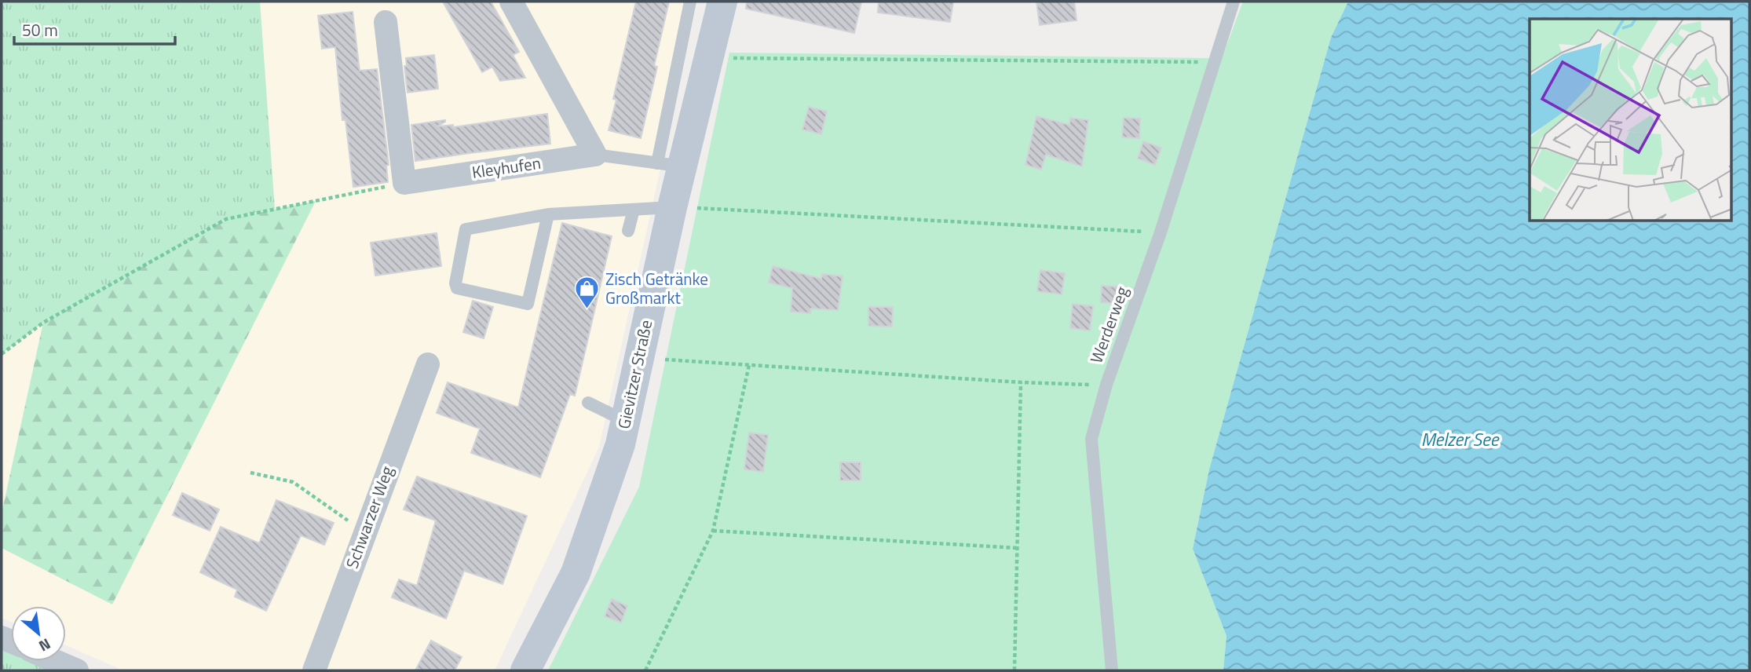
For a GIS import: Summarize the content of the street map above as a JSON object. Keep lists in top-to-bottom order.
{
  "streets": {
    "main road": ["Gievitzer Straße"],
    "street": ["Kleyhufen", "Schwarzer Weg"],
    "lane": ["Werderweg"]
  },
  "water": ["Melzer See"],
  "places": {
    "shop": ["Zisch Getränke Großmarkt"]
  },
  "scale_bar": "50 m",
  "north": "bottom right"
}
